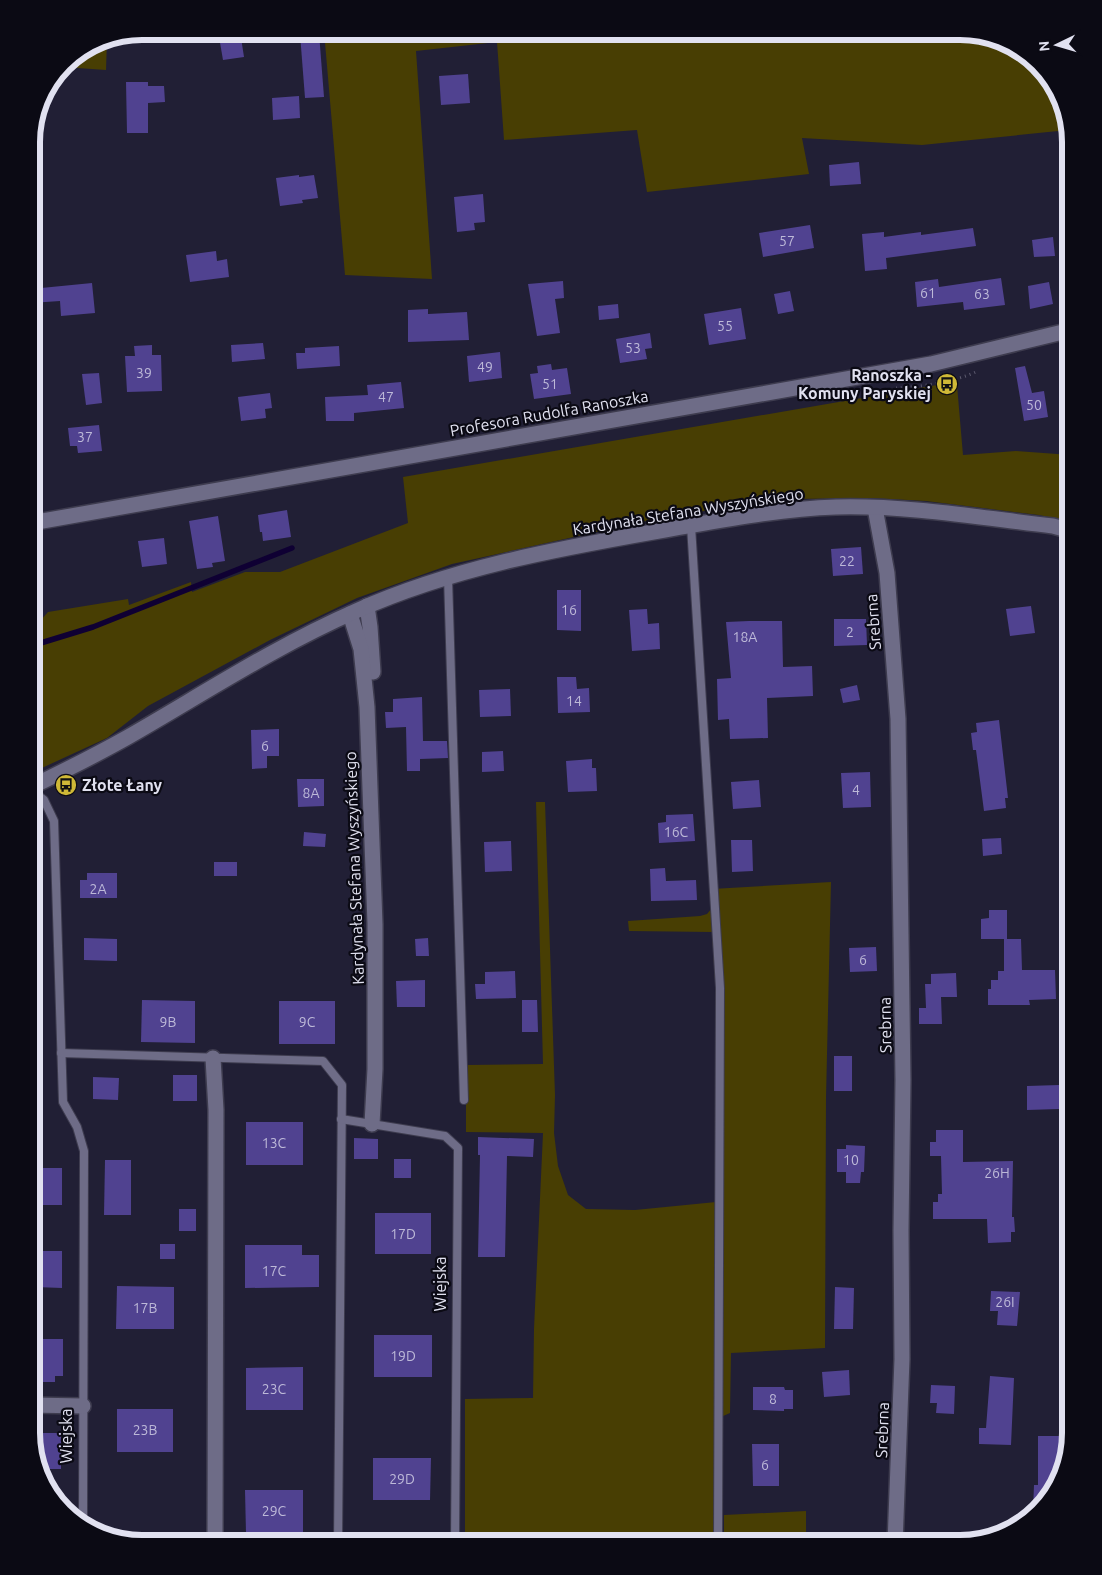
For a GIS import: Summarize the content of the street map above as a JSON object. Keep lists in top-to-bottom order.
{
  "streets": {
    "street": ["Profesora Rudolfa Ranoszka", "Kardynała Stefana Wyszyńskiego", "Srebrna"],
    "lane": ["Wiejska"]
  },
  "crossings": [
    ["Kardynała Stefana Wyszyńskiego", "Srebrna"],
    ["Kardynała Stefana Wyszyńskiego", "Wiejska"]
  ],
  "places": {
    "bus stop": ["Ranoszka - Komuny Paryskiej", "Złote Łany"]
  },
  "house_numbers": [
    "57",
    "61",
    "63",
    "55",
    "53",
    "49",
    "39",
    "51",
    "47",
    "50",
    "37",
    "22",
    "16",
    "2",
    "18A",
    "14",
    "6",
    "4",
    "8A",
    "16C",
    "2A",
    "6",
    "9B",
    "9C",
    "13C",
    "10",
    "26H",
    "17D",
    "17C",
    "26I",
    "17B",
    "19D",
    "23C",
    "8",
    "23B",
    "6",
    "29D",
    "29C"
  ],
  "north": "left"
}
